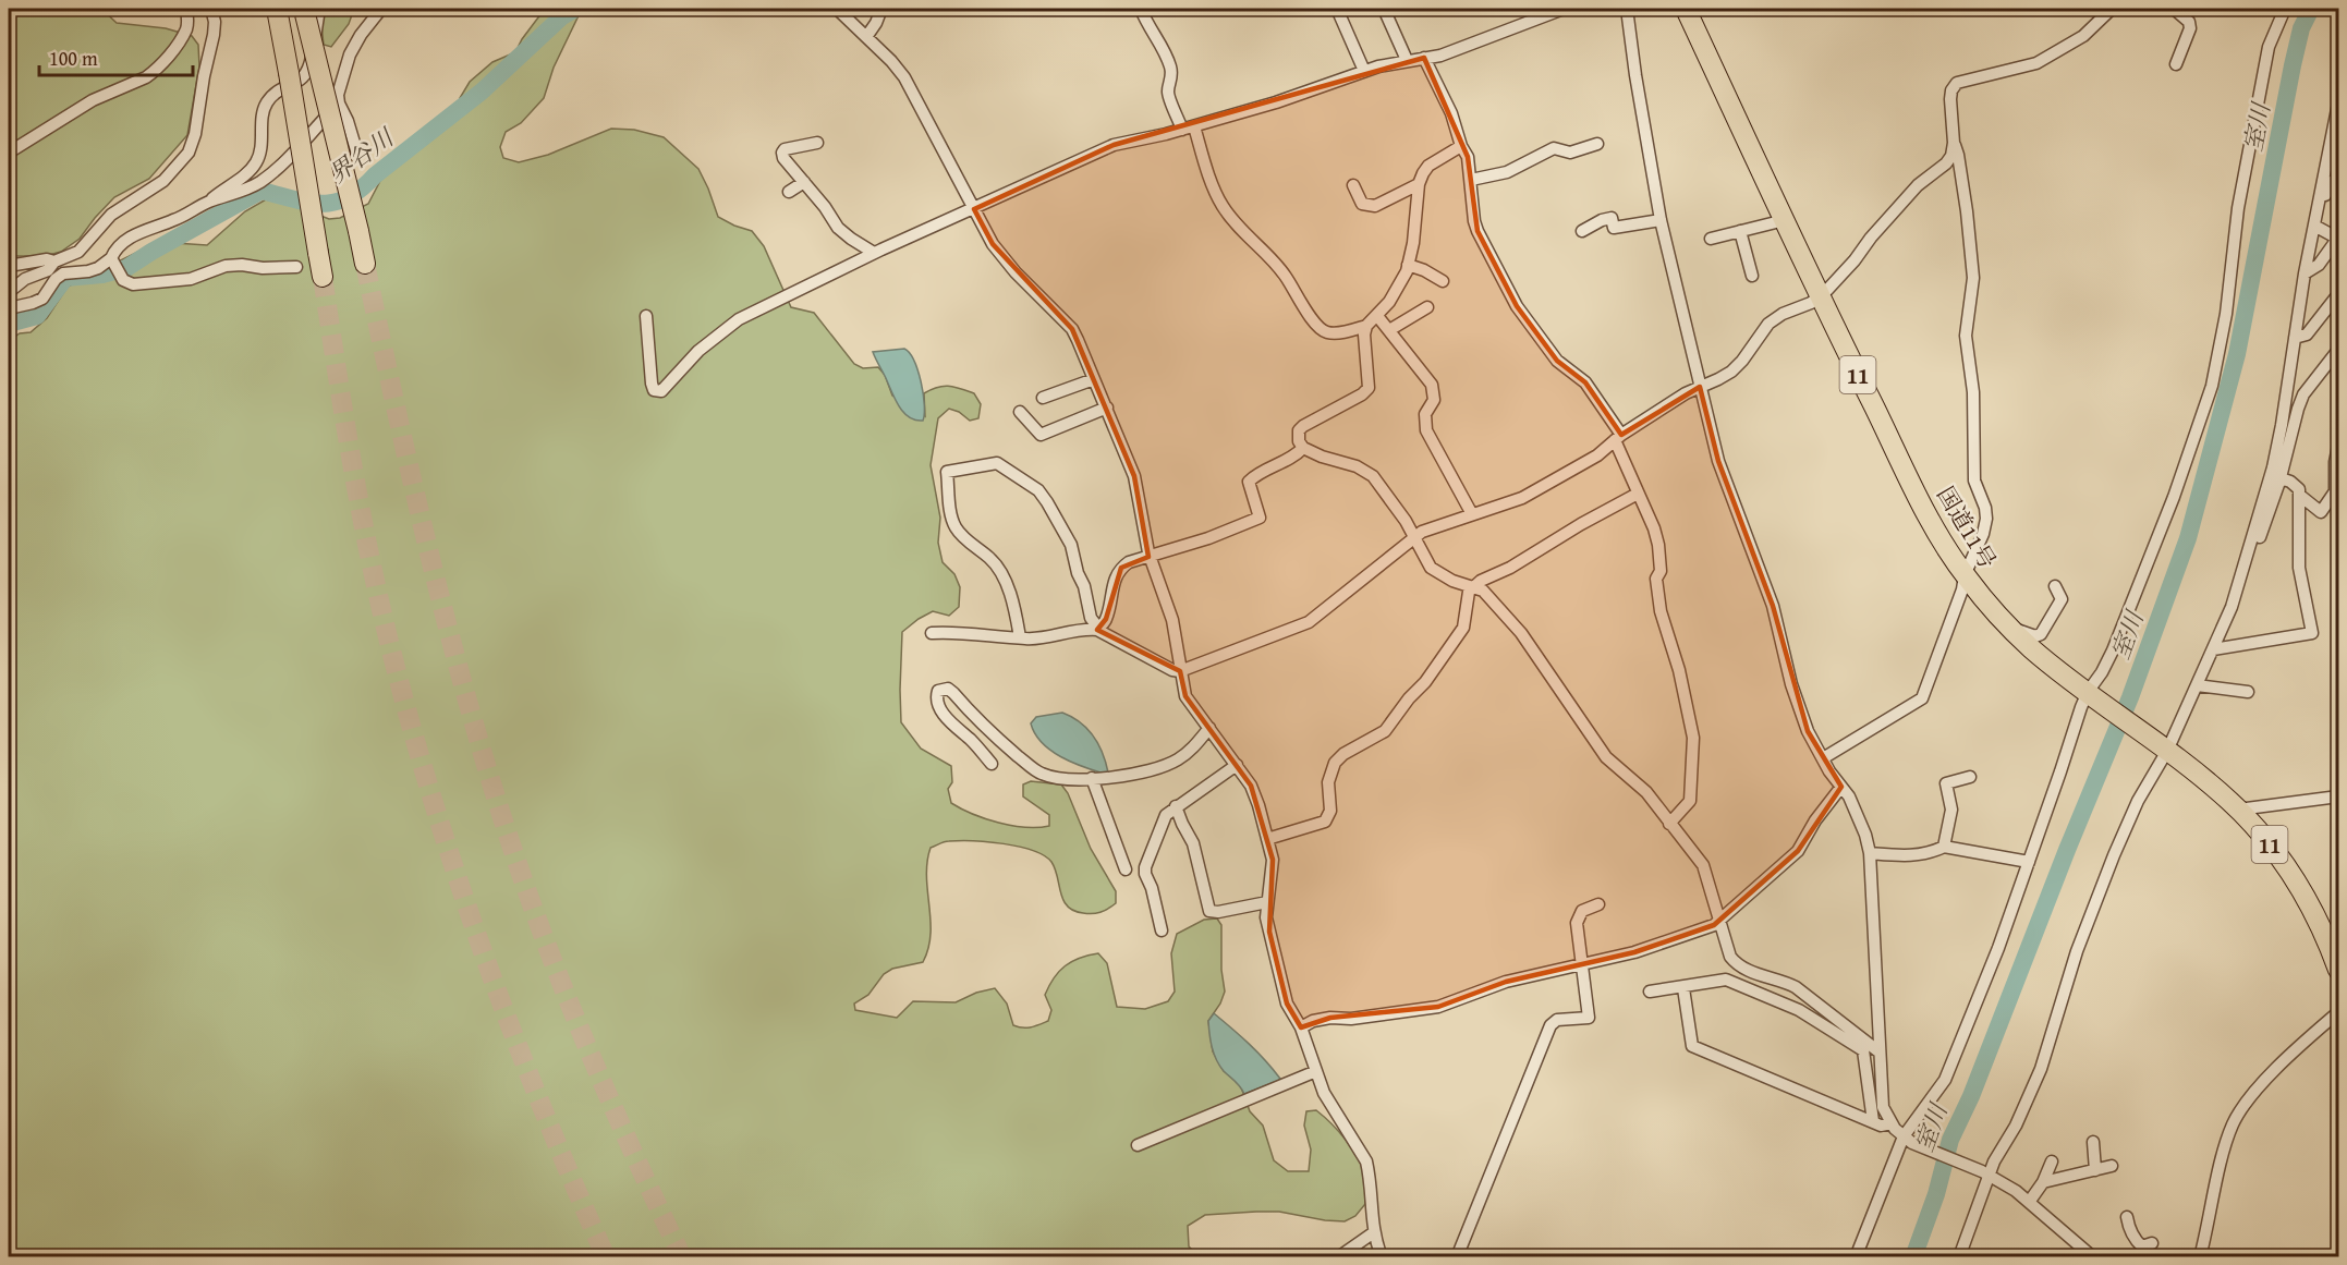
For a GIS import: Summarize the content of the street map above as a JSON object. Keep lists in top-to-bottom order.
{
  "streets": {
    "highway": ["11", "国道11号"]
  },
  "water": ["室川", "界谷川"],
  "scale_bar": "100 m"
}
